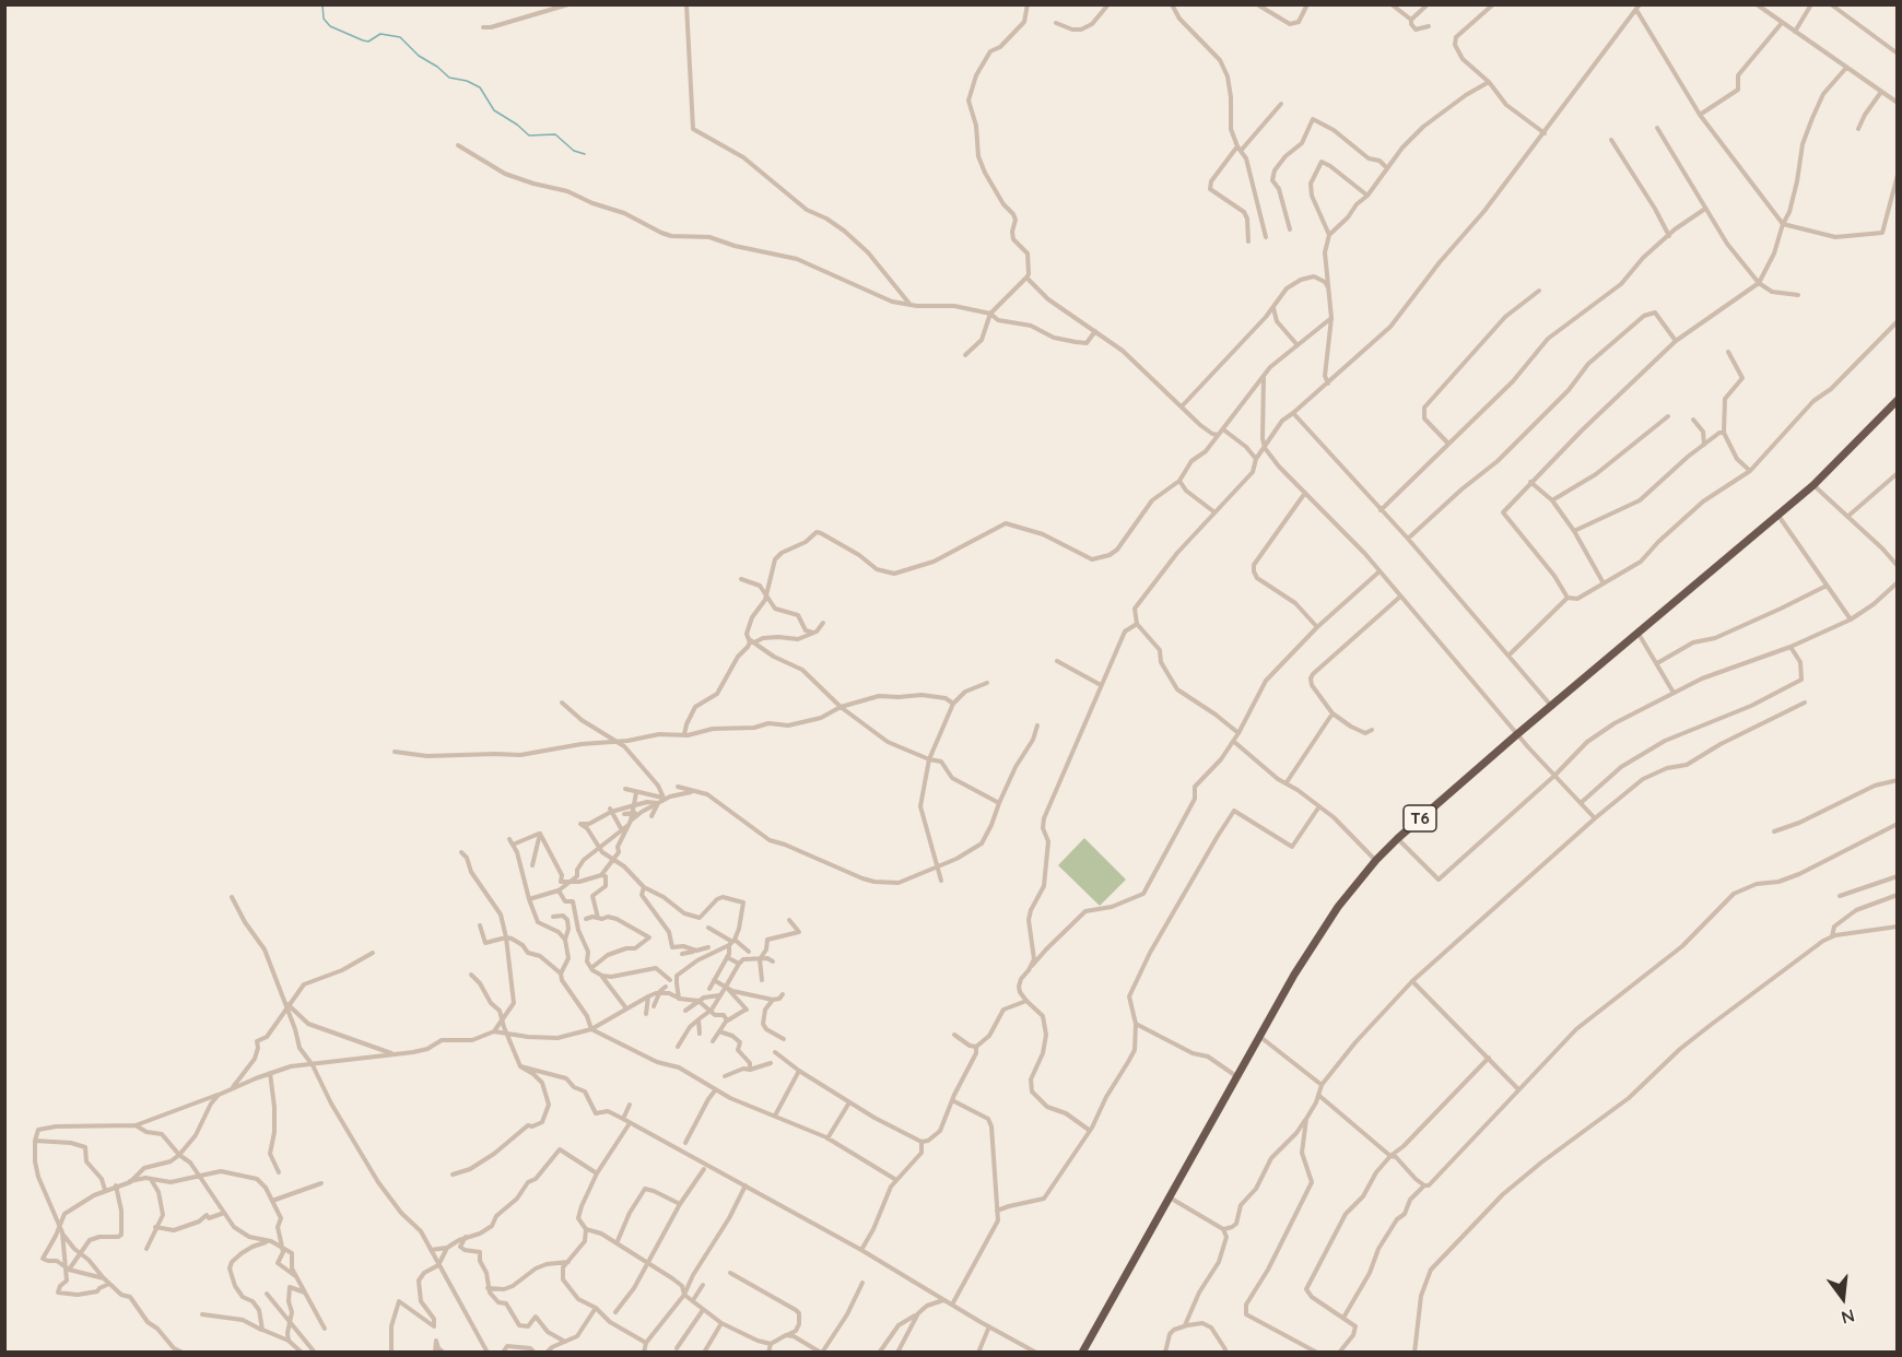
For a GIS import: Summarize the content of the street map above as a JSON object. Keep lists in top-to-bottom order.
{
  "streets": {
    "highway": ["T6"]
  },
  "north": "bottom"
}
